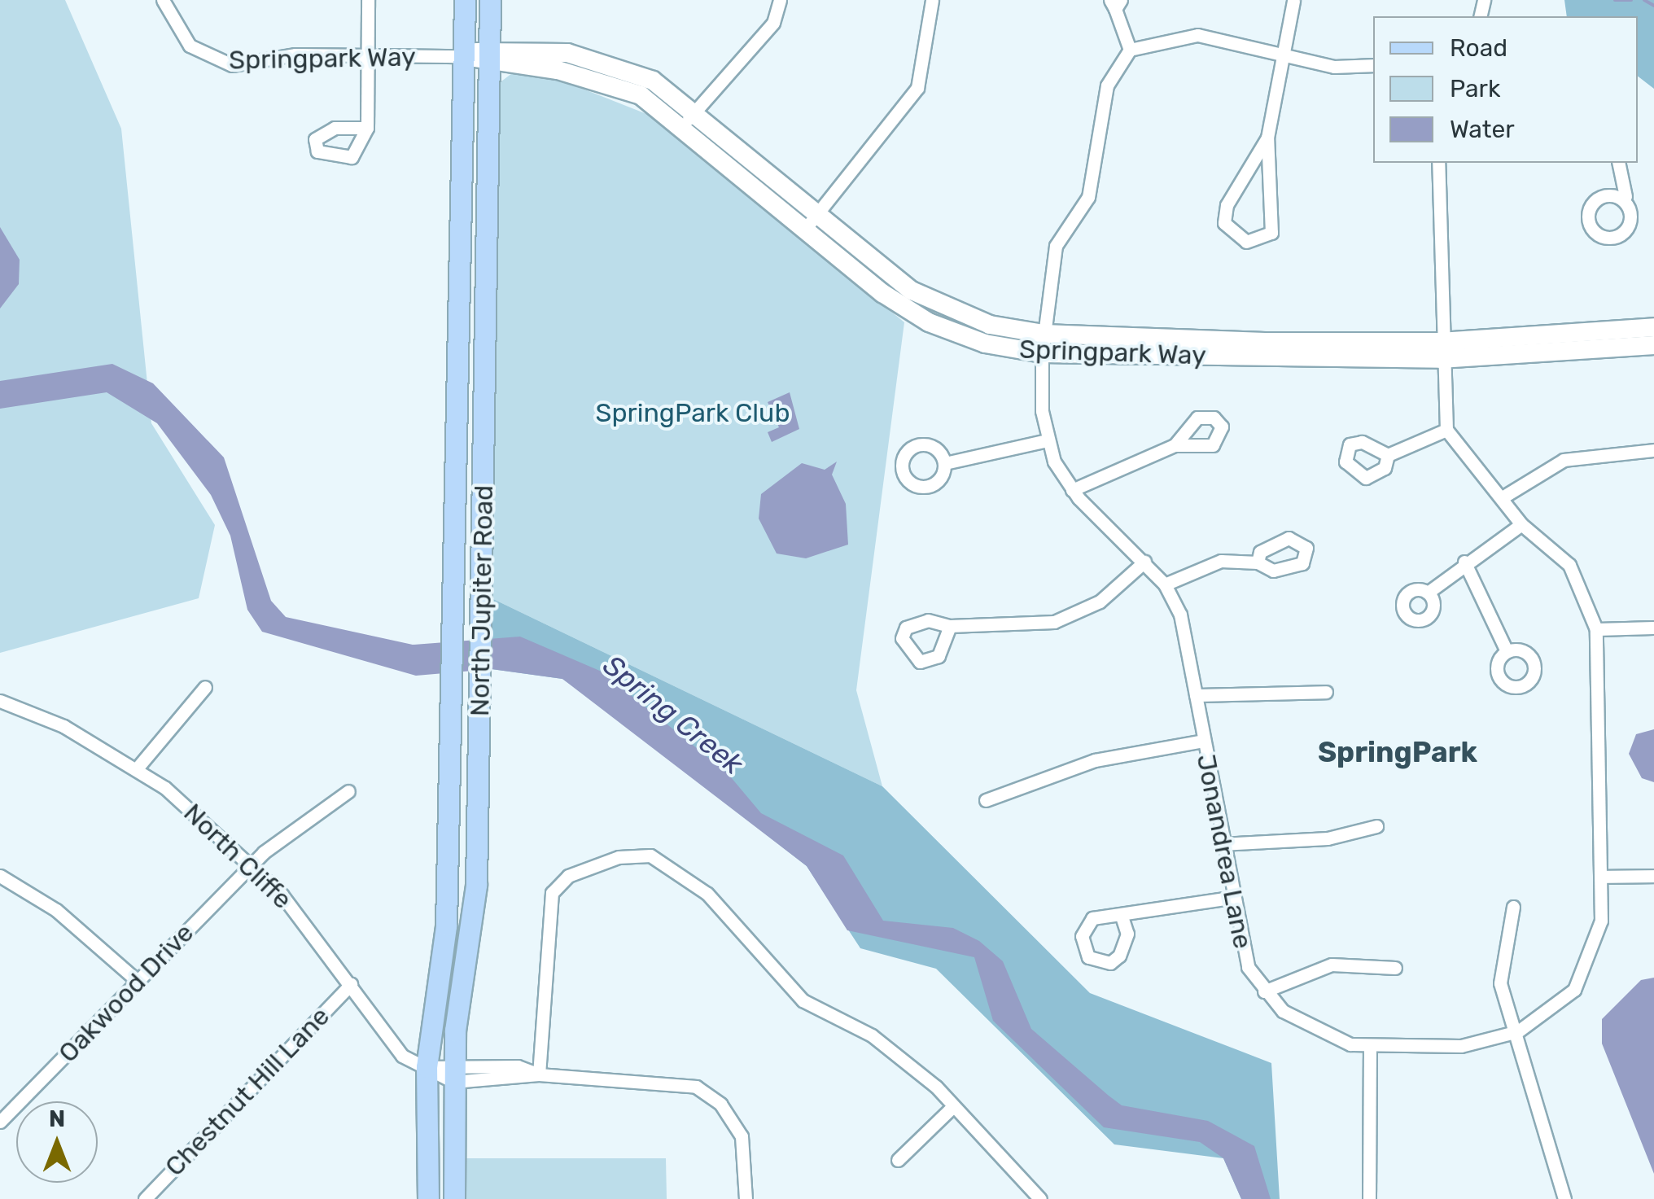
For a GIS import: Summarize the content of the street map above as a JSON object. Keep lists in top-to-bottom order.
{
  "streets": {
    "main road": ["North Jupiter Road"],
    "street": [
      "Springpark Way",
      "Jonandrea Lane",
      "North Cliffe",
      "Oakwood Drive",
      "Chestnut Hill Lane"
    ]
  },
  "crossings": [
    ["Springpark Way", "North Jupiter Road"],
    ["Springpark Way", "Jonandrea Lane"],
    ["North Jupiter Road", "North Cliffe"],
    ["North Cliffe", "Oakwood Drive"],
    ["North Cliffe", "Chestnut Hill Lane"]
  ],
  "districts": ["SpringPark"],
  "water": ["Spring Creek"],
  "parks": ["SpringPark Club"],
  "legend": ["Road", "Park", "Water"],
  "north": "top"
}
